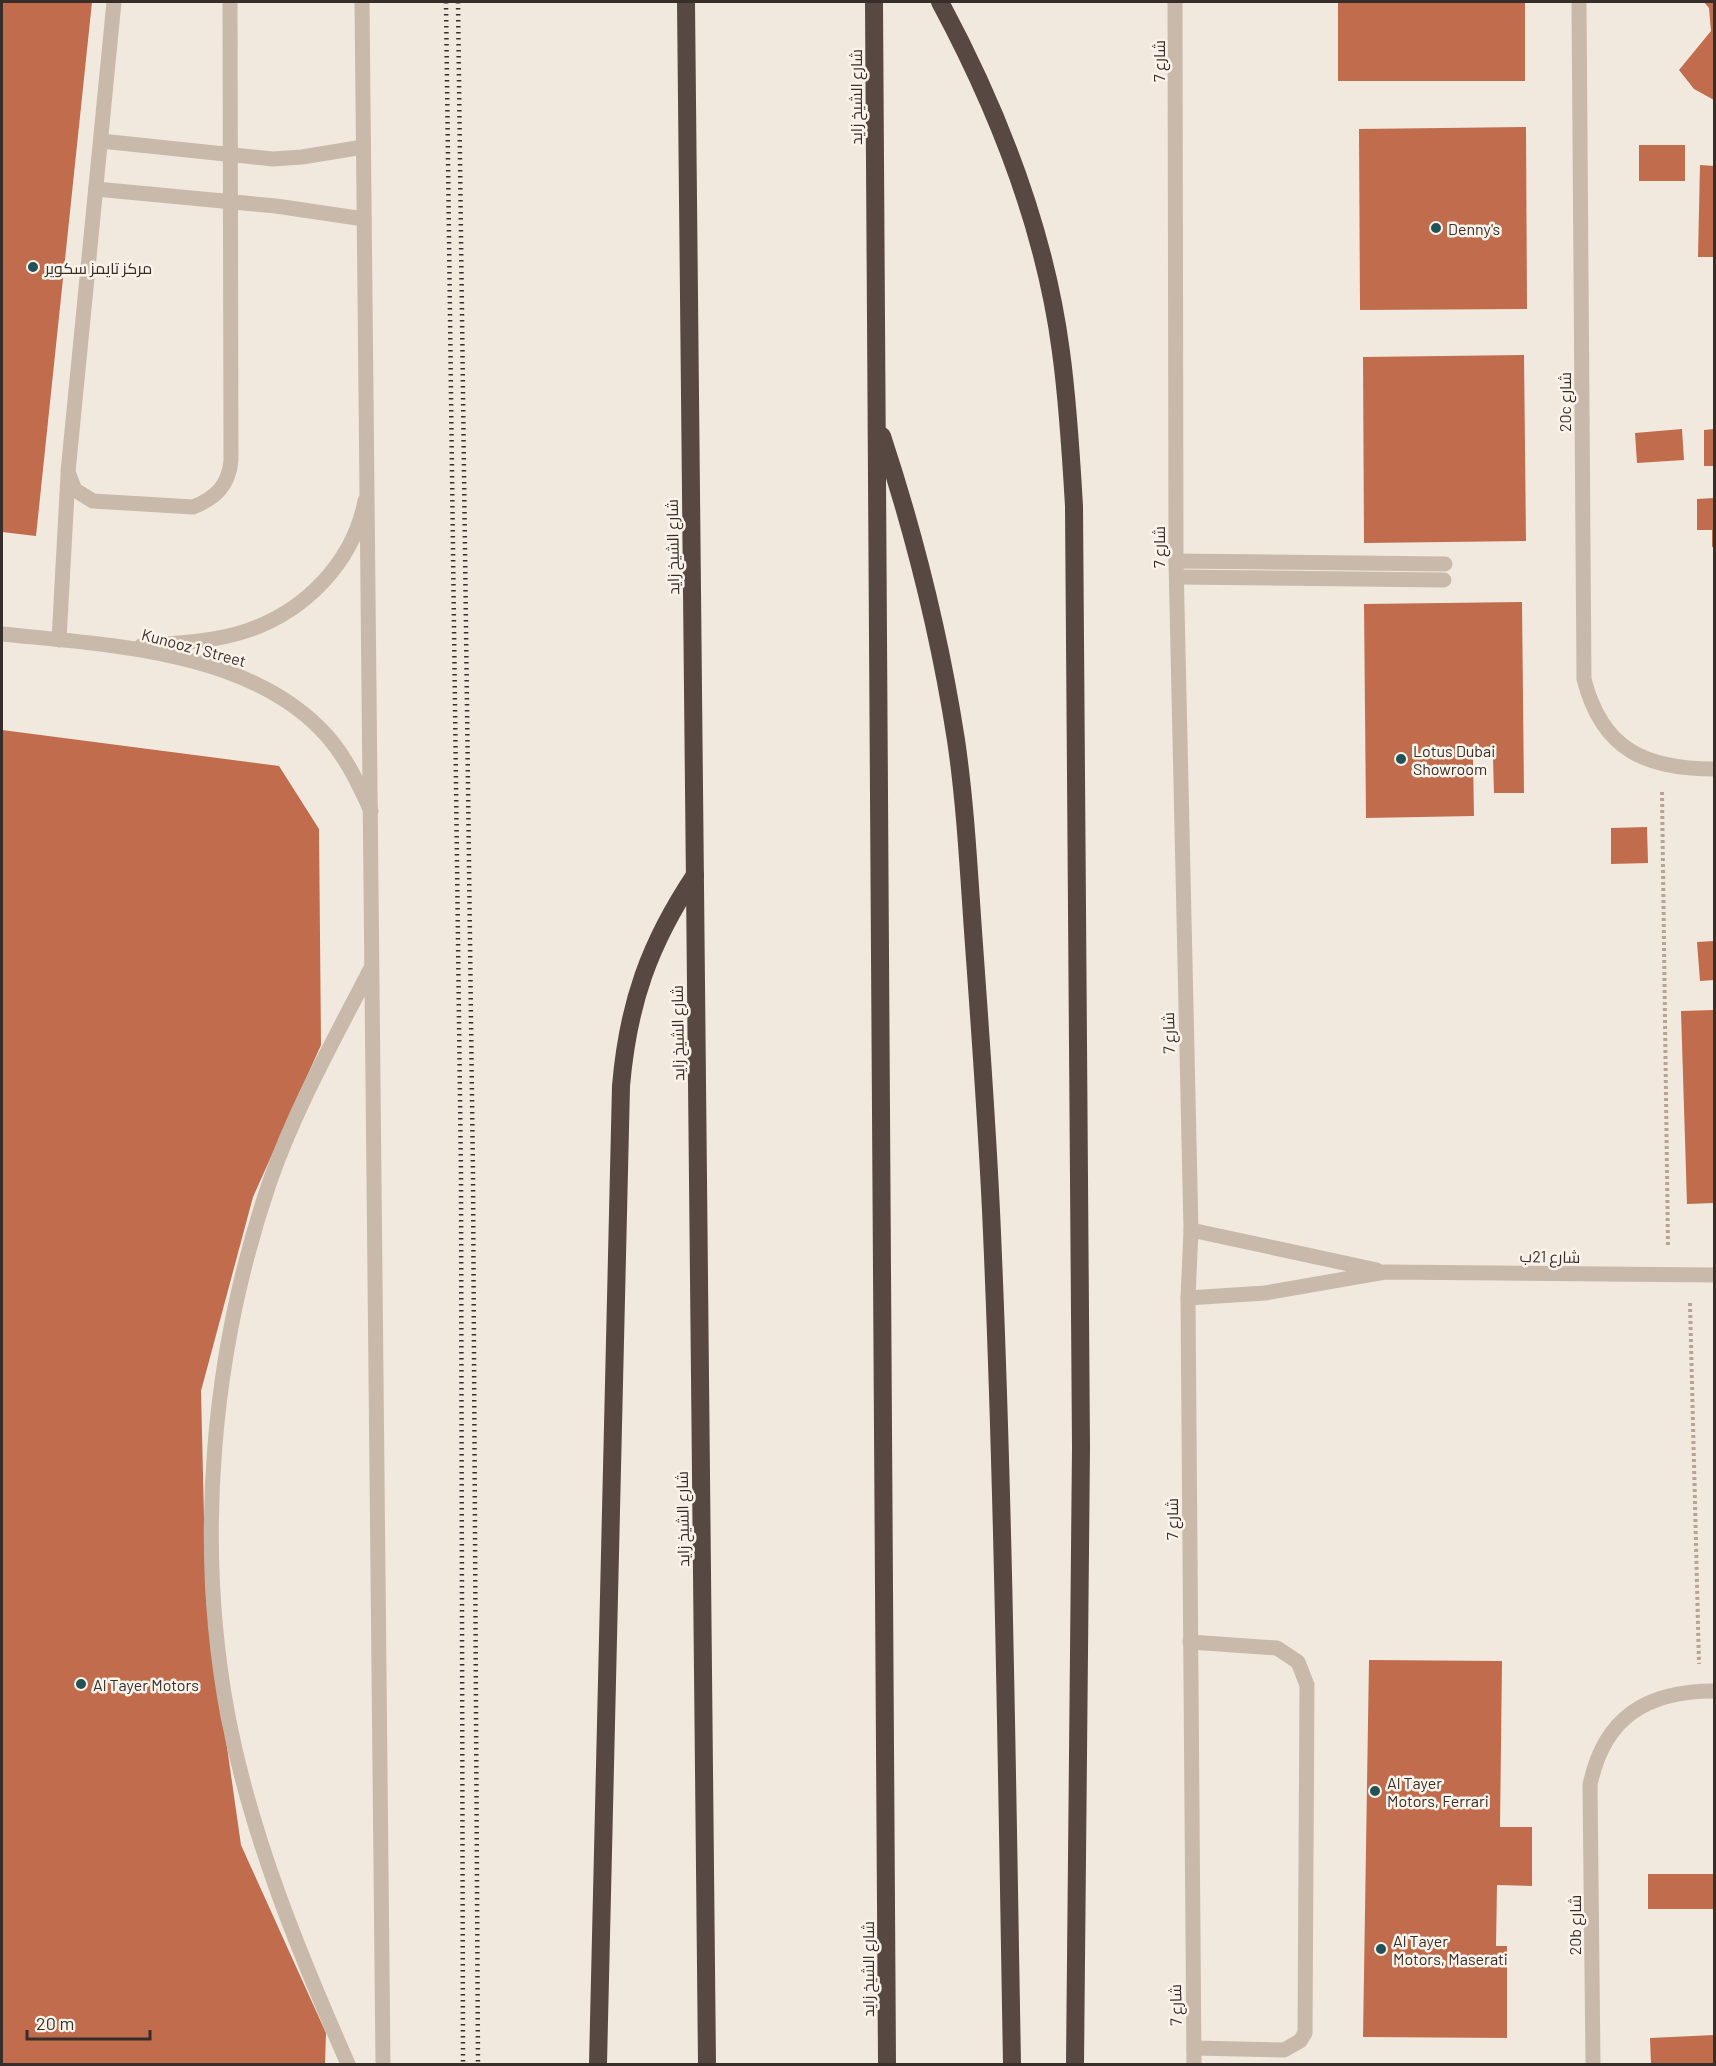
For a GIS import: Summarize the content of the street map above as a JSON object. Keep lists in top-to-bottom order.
{
  "streets": {
    "highway": ["شارع الشيخ زايد"],
    "street": [
      "شارع 7",
      "20c شارع",
      "Kunooz 1 Street",
      "شارع 21ب",
      "20b شارع"
    ]
  },
  "crossings": [
    ["شارع 7", "شارع 21ب"]
  ],
  "places": [
    "Denny's",
    "مركز تايمز سكوير",
    "Lotus Dubai Showroom",
    "Al Tayer Motors",
    "Al Tayer Motors, Ferrari",
    "Al Tayer Motors, Maserati"
  ],
  "scale_bar": "20 m"
}
